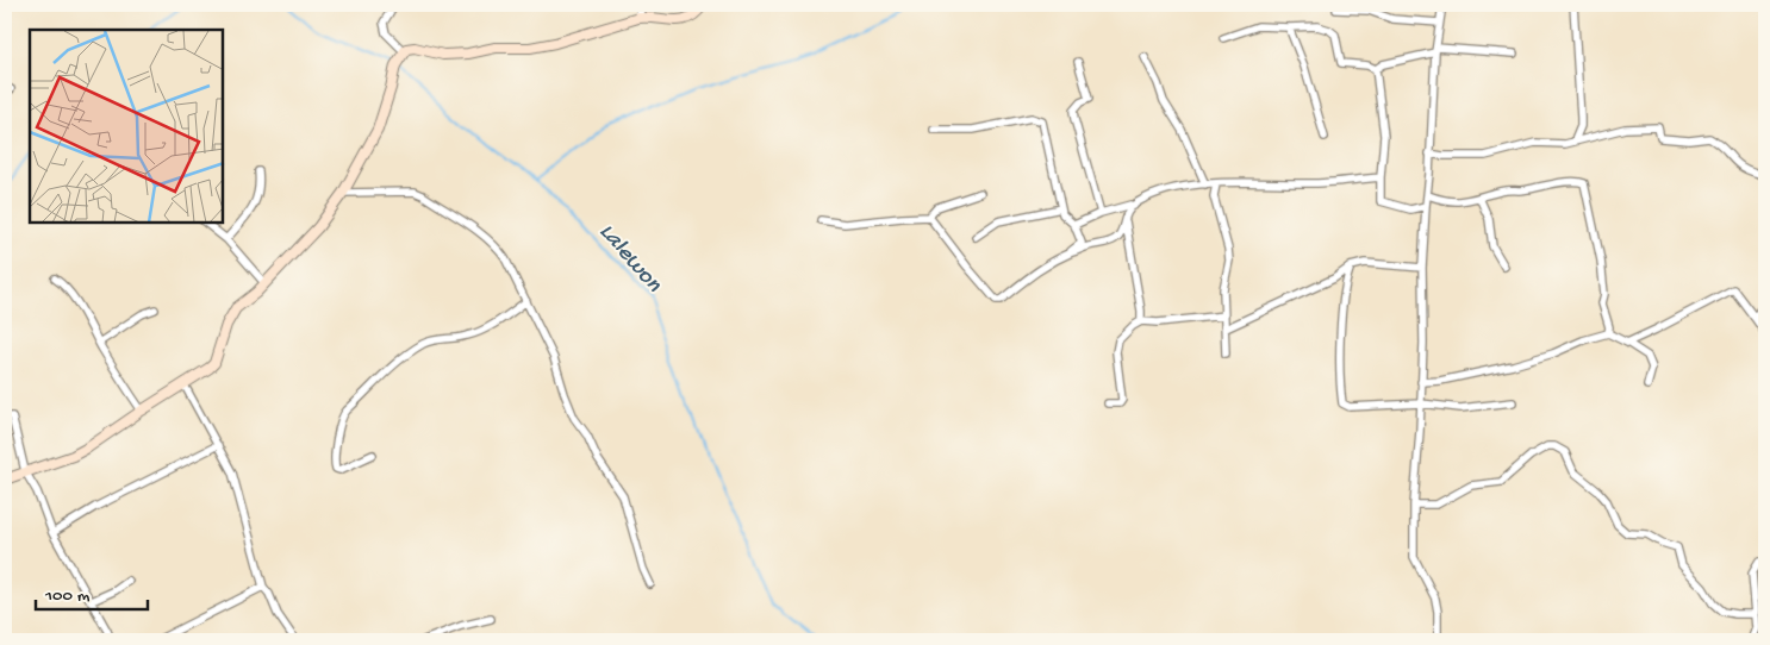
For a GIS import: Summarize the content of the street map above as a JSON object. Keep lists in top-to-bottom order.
{
  "water": ["Lalewon"],
  "scale_bar": "100 m"
}
